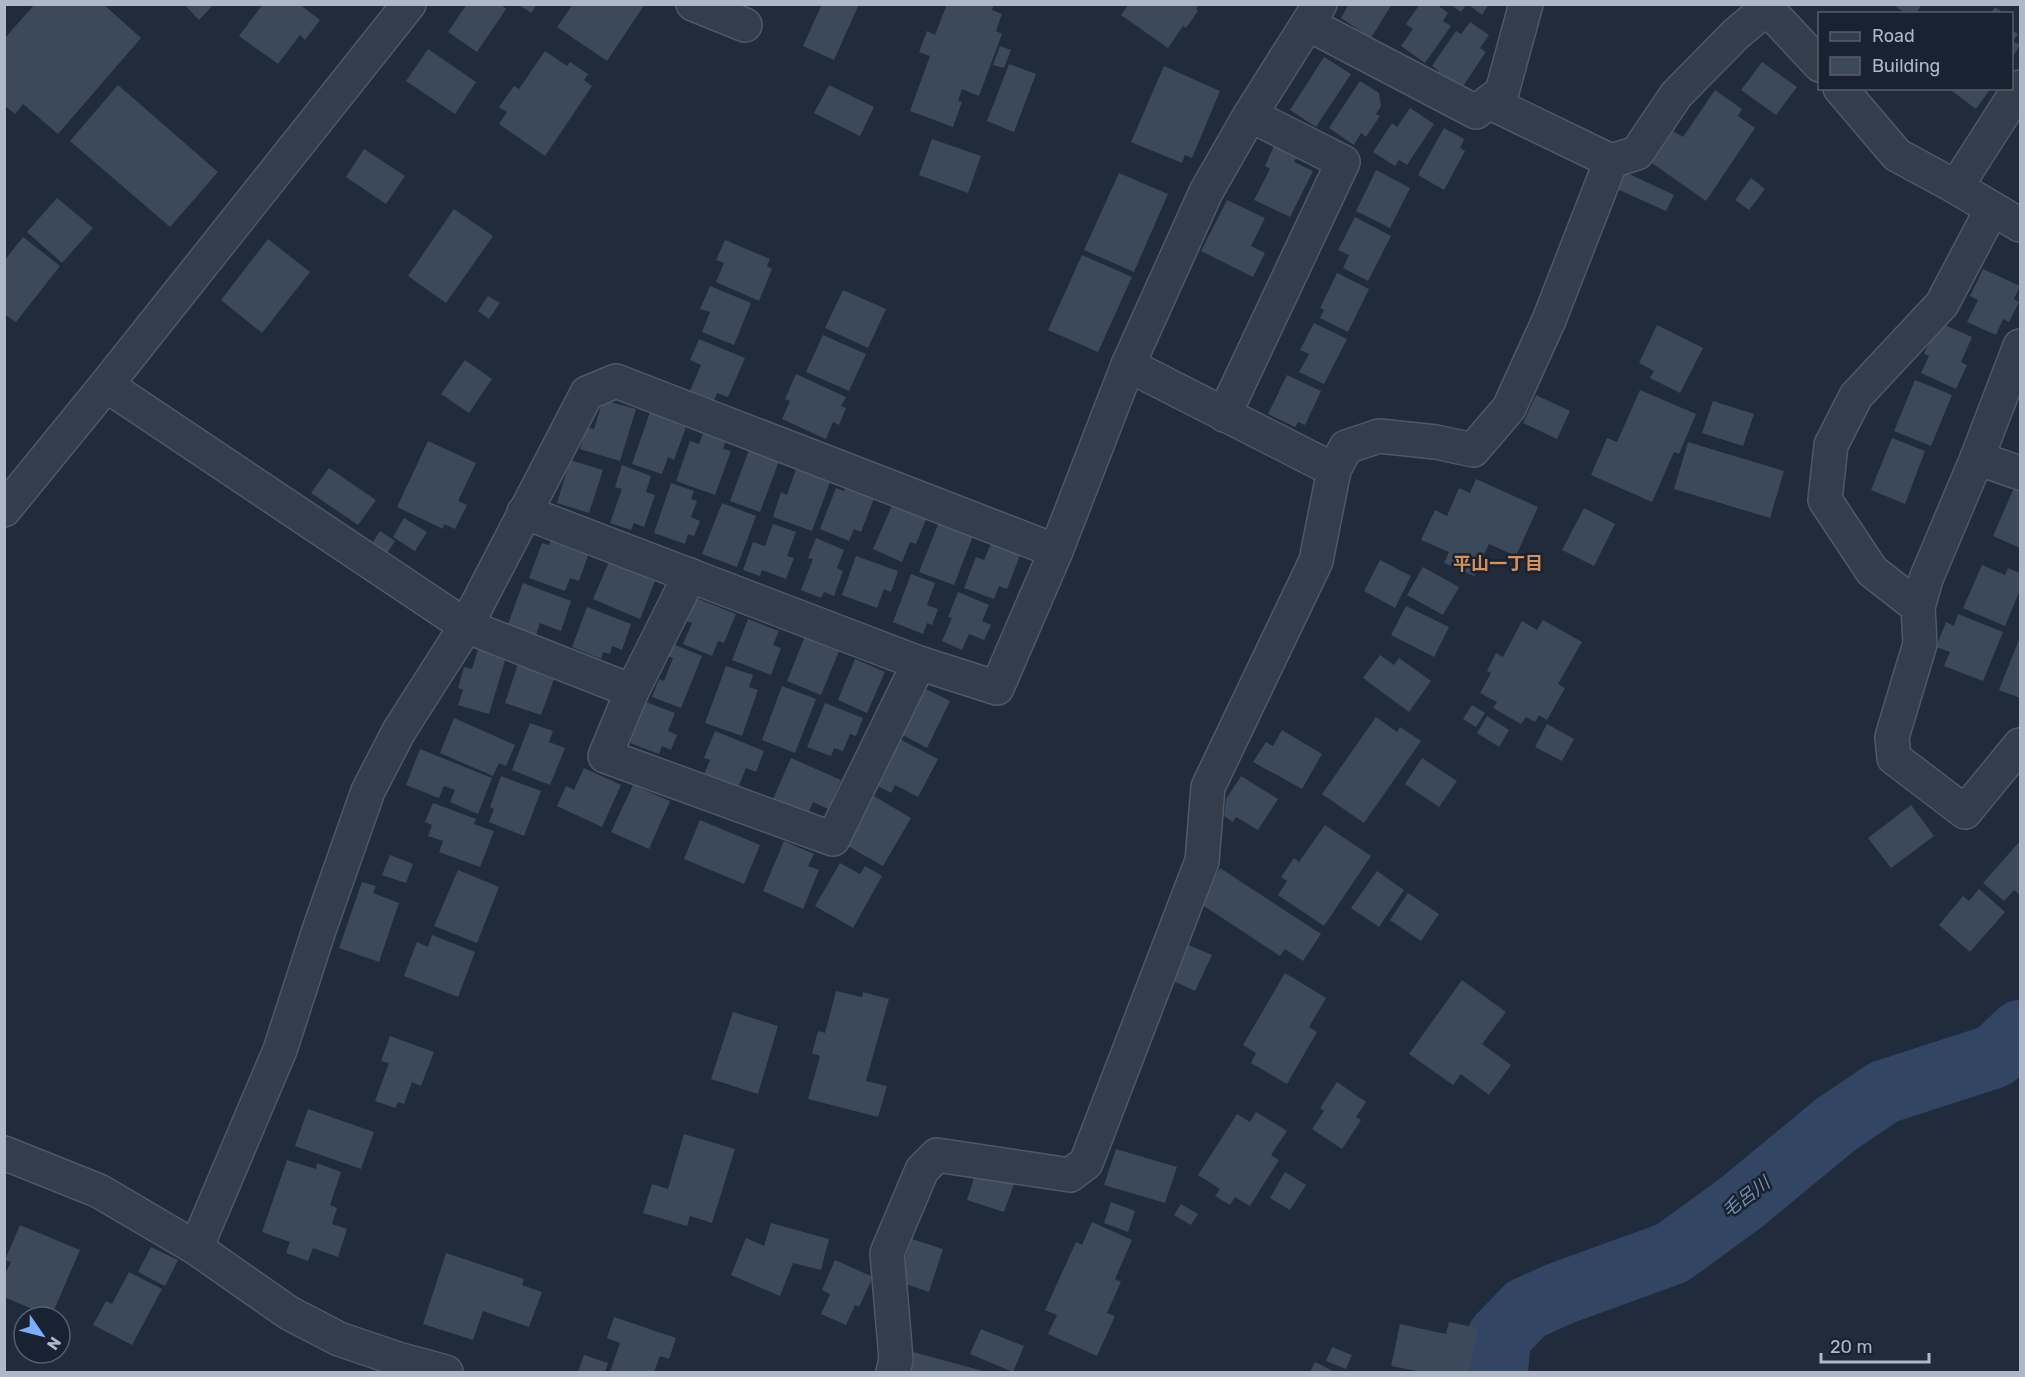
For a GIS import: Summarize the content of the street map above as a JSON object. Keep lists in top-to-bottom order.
{
  "districts": ["平山一丁目"],
  "water": ["毛呂川"],
  "legend": ["Road", "Building"],
  "scale_bar": "20 m",
  "north": "bottom right"
}
